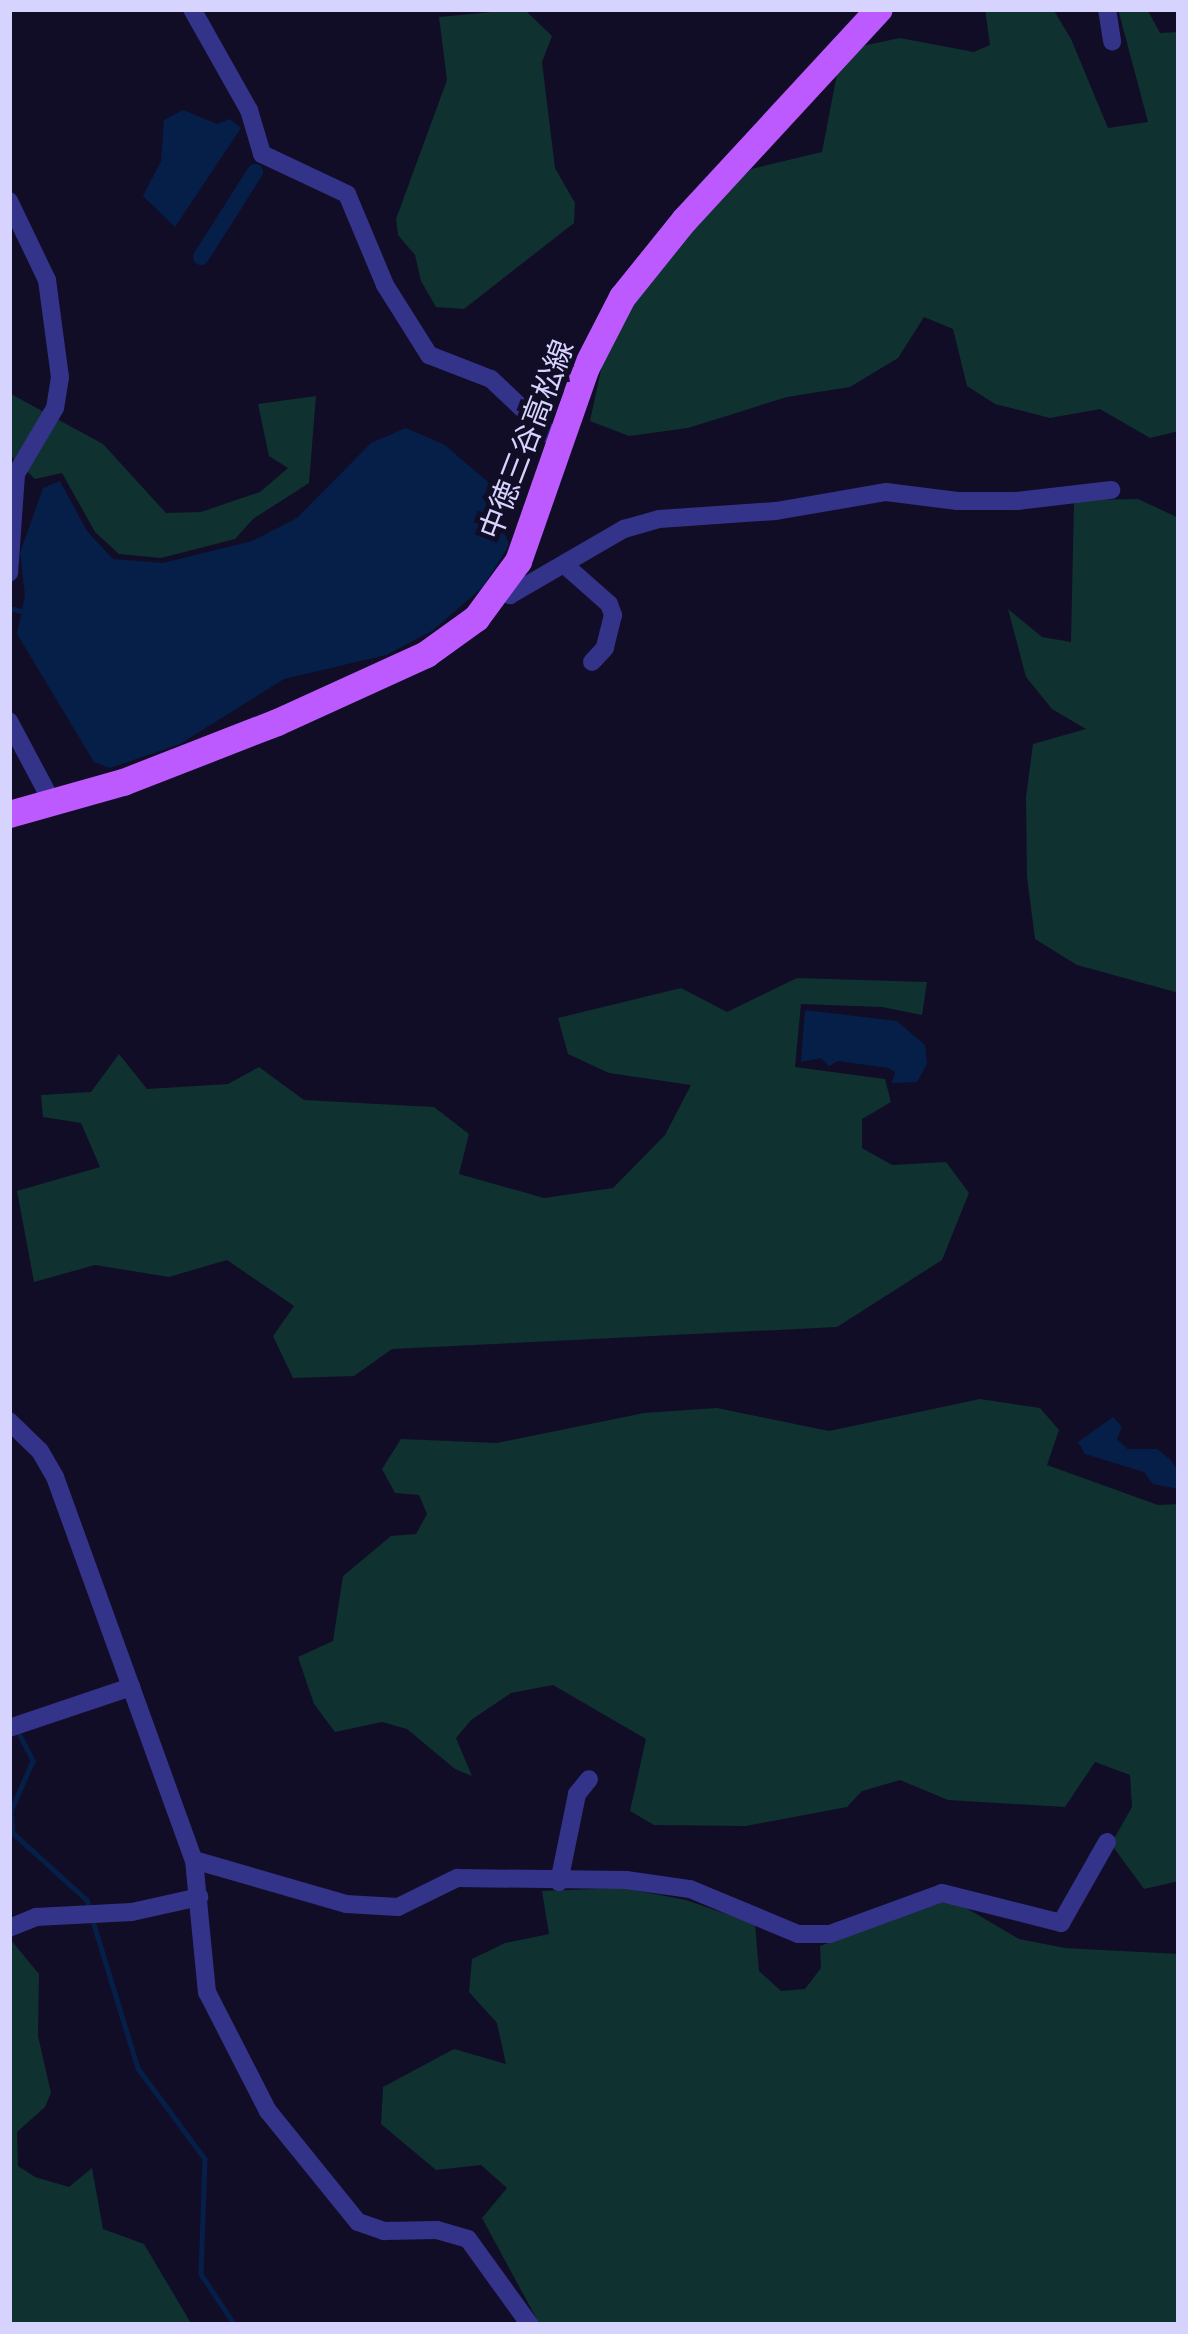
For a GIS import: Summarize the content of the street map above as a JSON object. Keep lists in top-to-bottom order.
{
  "streets": {
    "main road": ["中徳三谷高松線"]
  }
}
